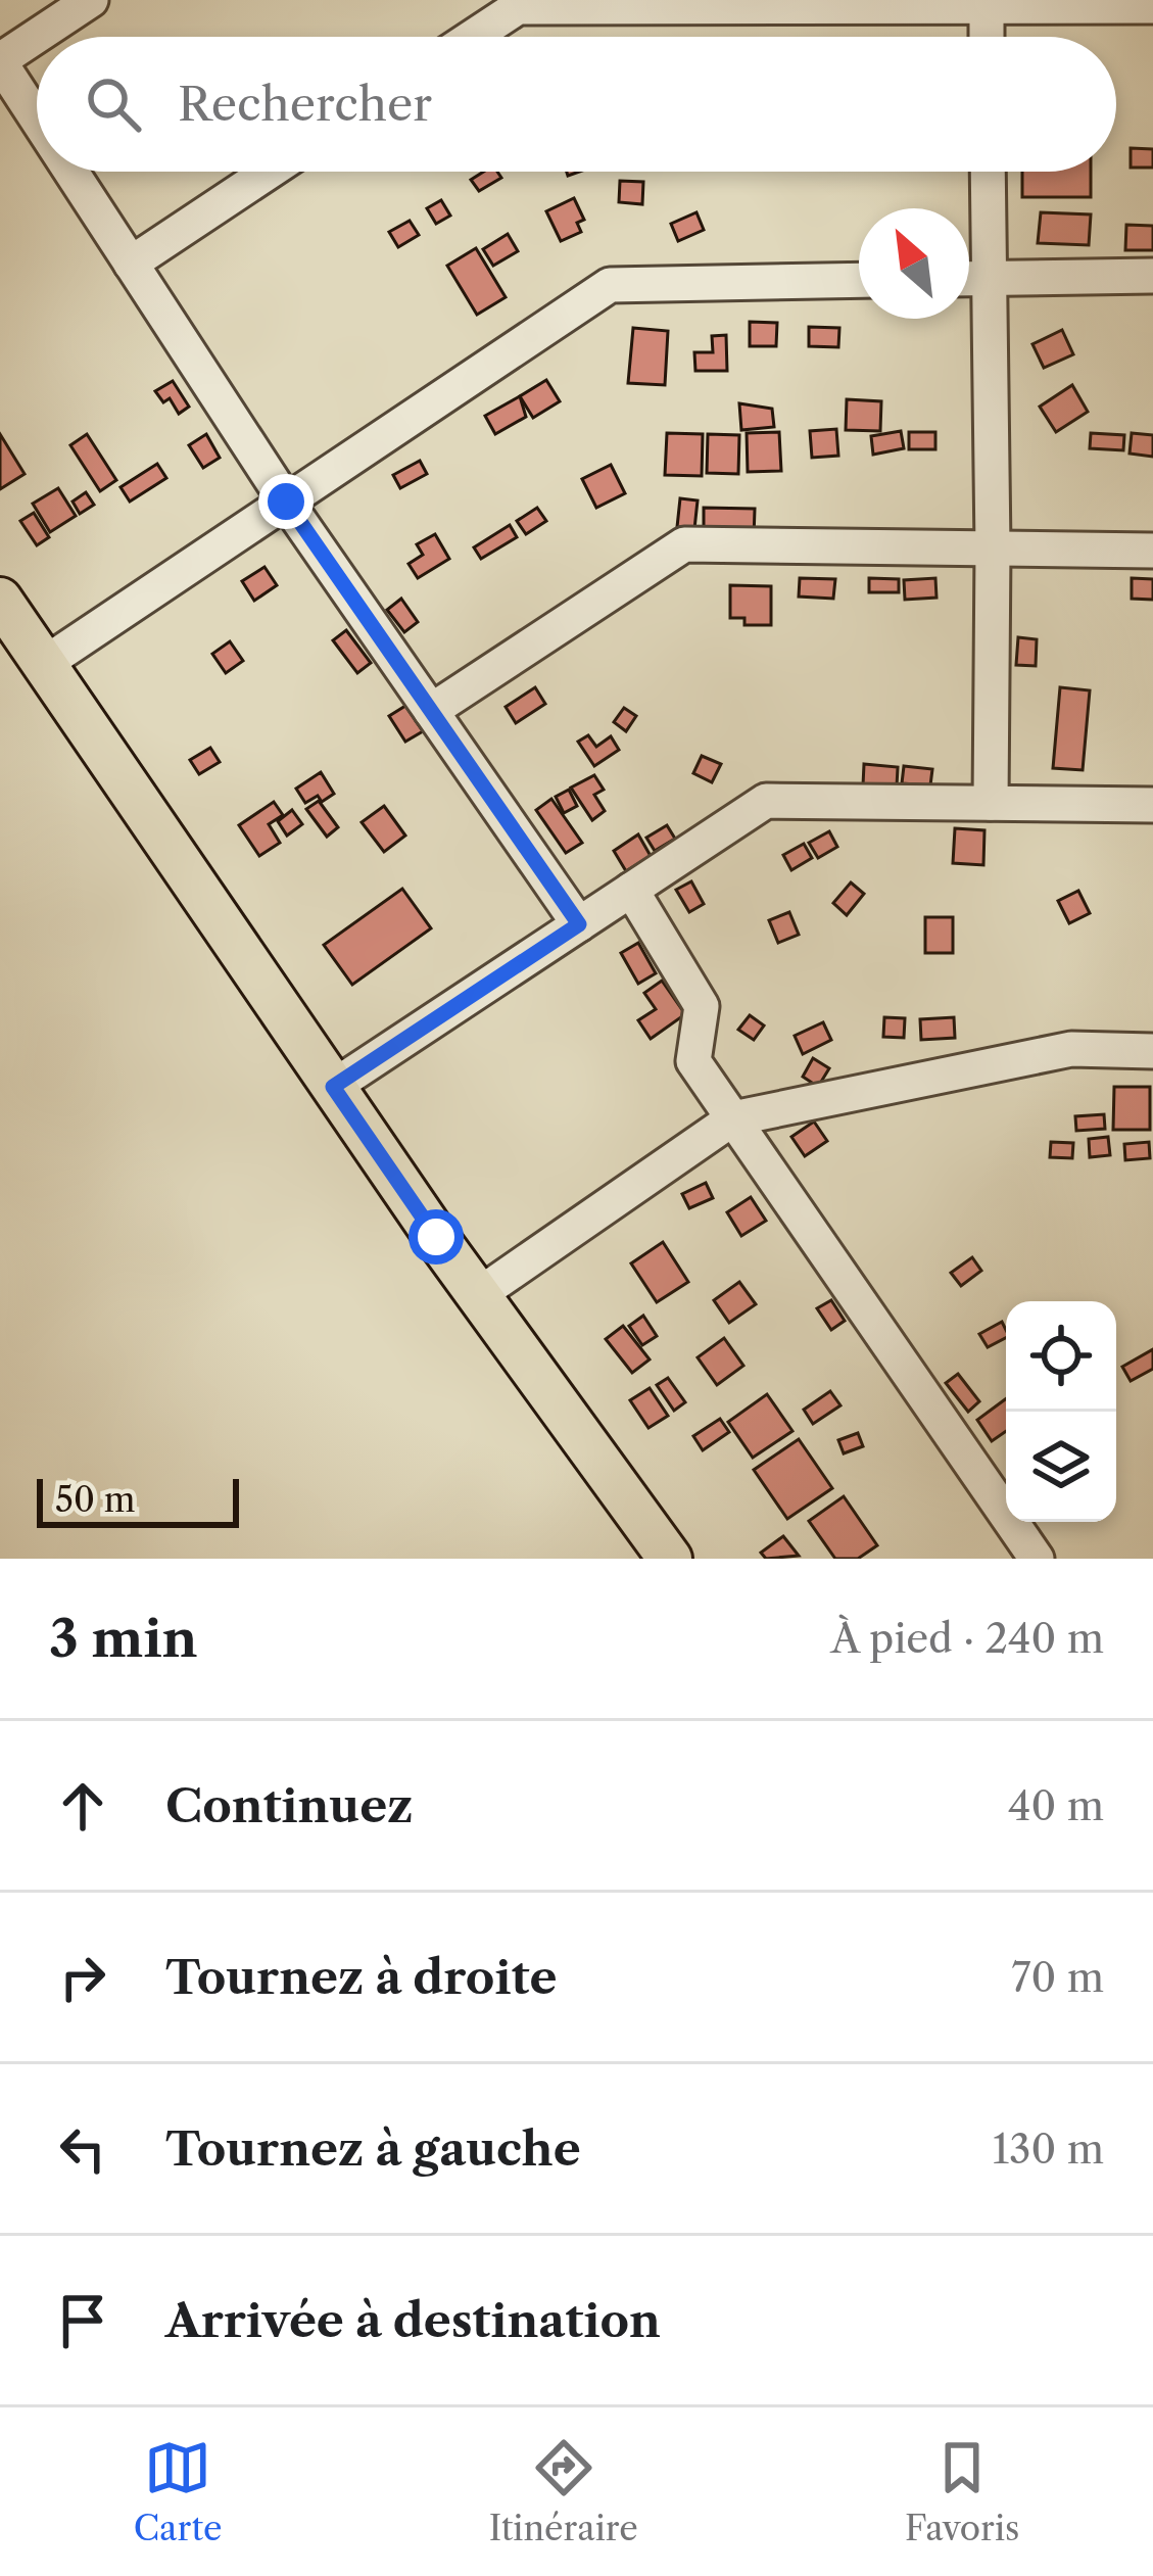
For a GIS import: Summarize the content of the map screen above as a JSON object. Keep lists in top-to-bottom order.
{
  "scale_bar": "50 m",
  "north": "top left",
  "page": {
    "search": "Rechercher",
    "scale": "50 m",
    "heading": ["3 min", "À pied · 240 m"],
    "list": [
      ["Continuez", "40 m"],
      ["Tournez à droite", "70 m"],
      ["Tournez à gauche", "130 m"],
      "Arrivée à destination"
    ],
    "nav": ["Carte", "Itinéraire", "Favoris"]
  }
}
